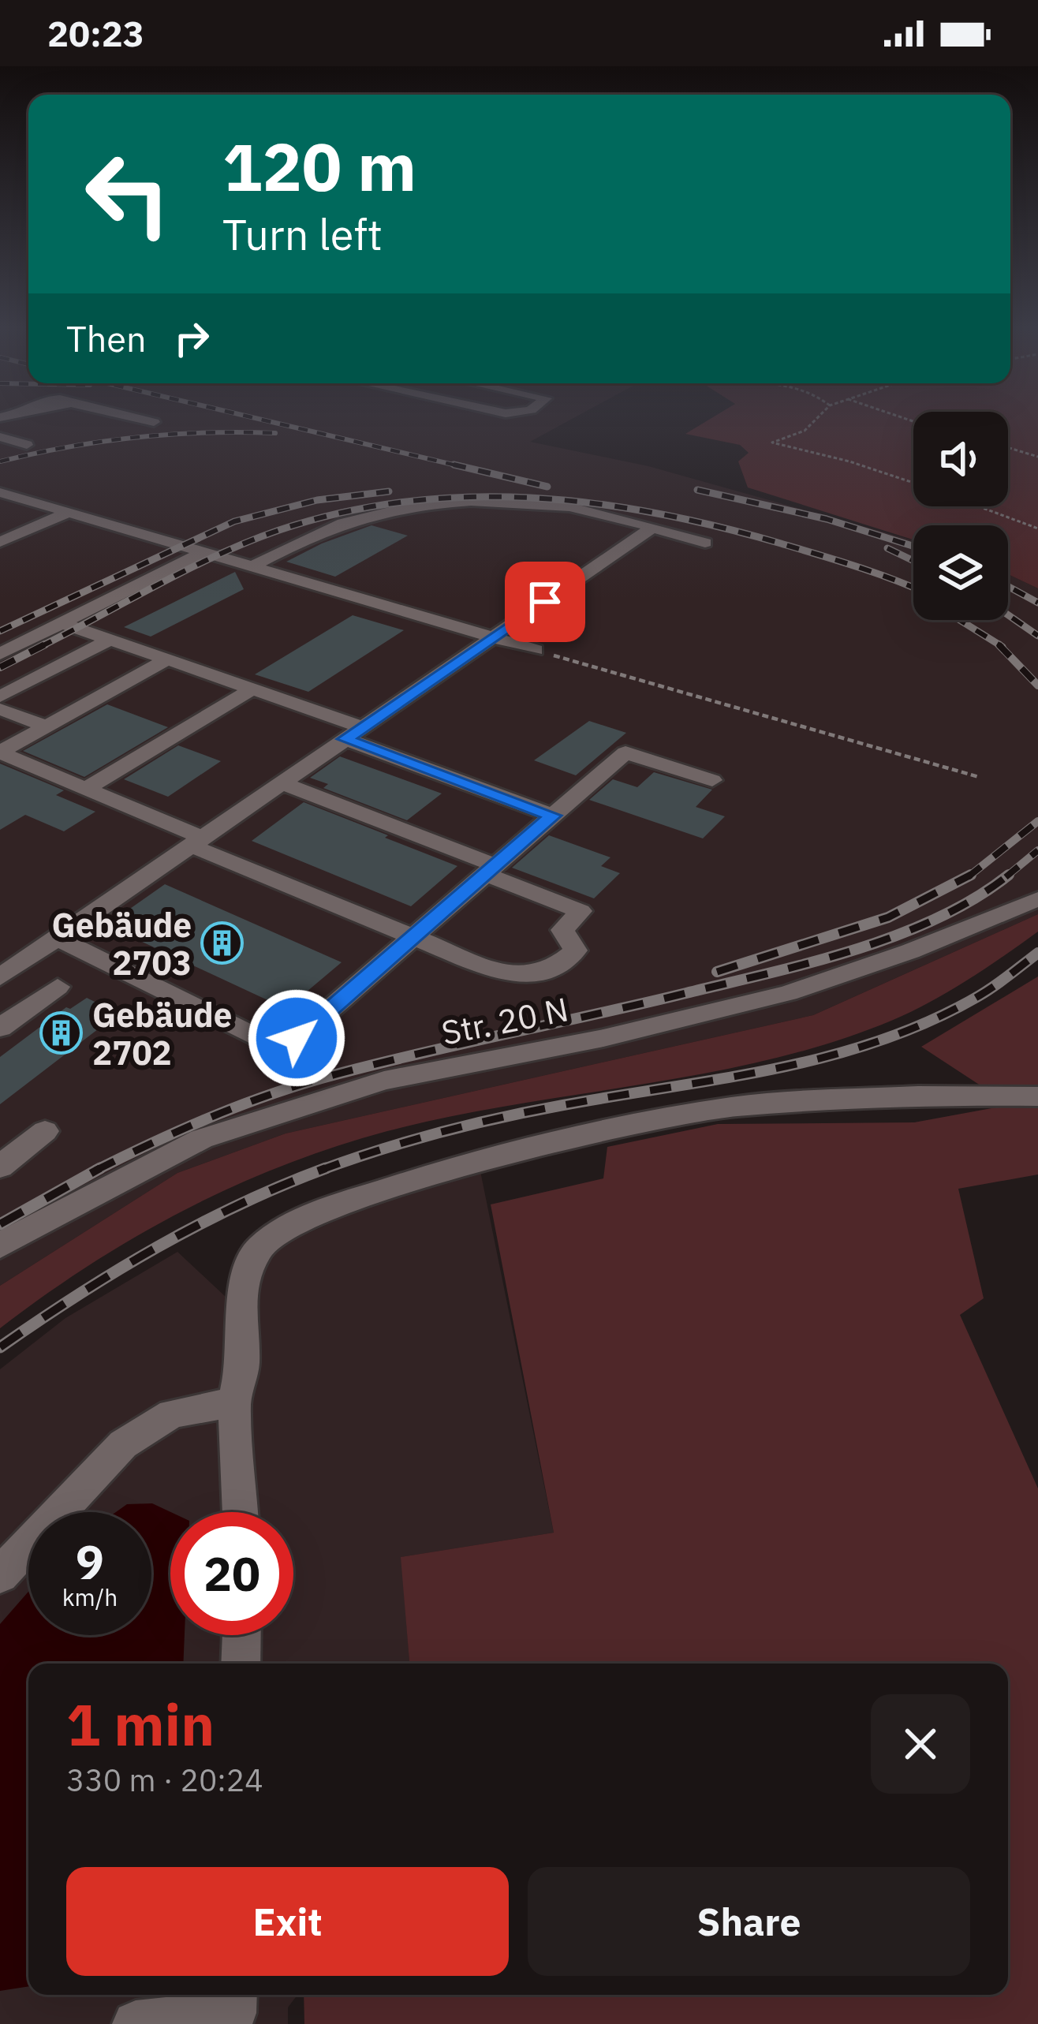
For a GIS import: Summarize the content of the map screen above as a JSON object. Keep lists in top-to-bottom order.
{
  "streets": {
    "lane": ["Str. 20 N"]
  },
  "places": {
    "building": ["Gebäude 2703", "Gebäude 2702"]
  },
  "page": {
    "status": "20:23",
    "turn": ["120 m", "Turn left"],
    "then": "Then",
    "speed": "9 km/h",
    "limit": "20",
    "heading": ["1 min", "330 m · 20:24"],
    "buttons": ["Exit", "Share"]
  }
}
